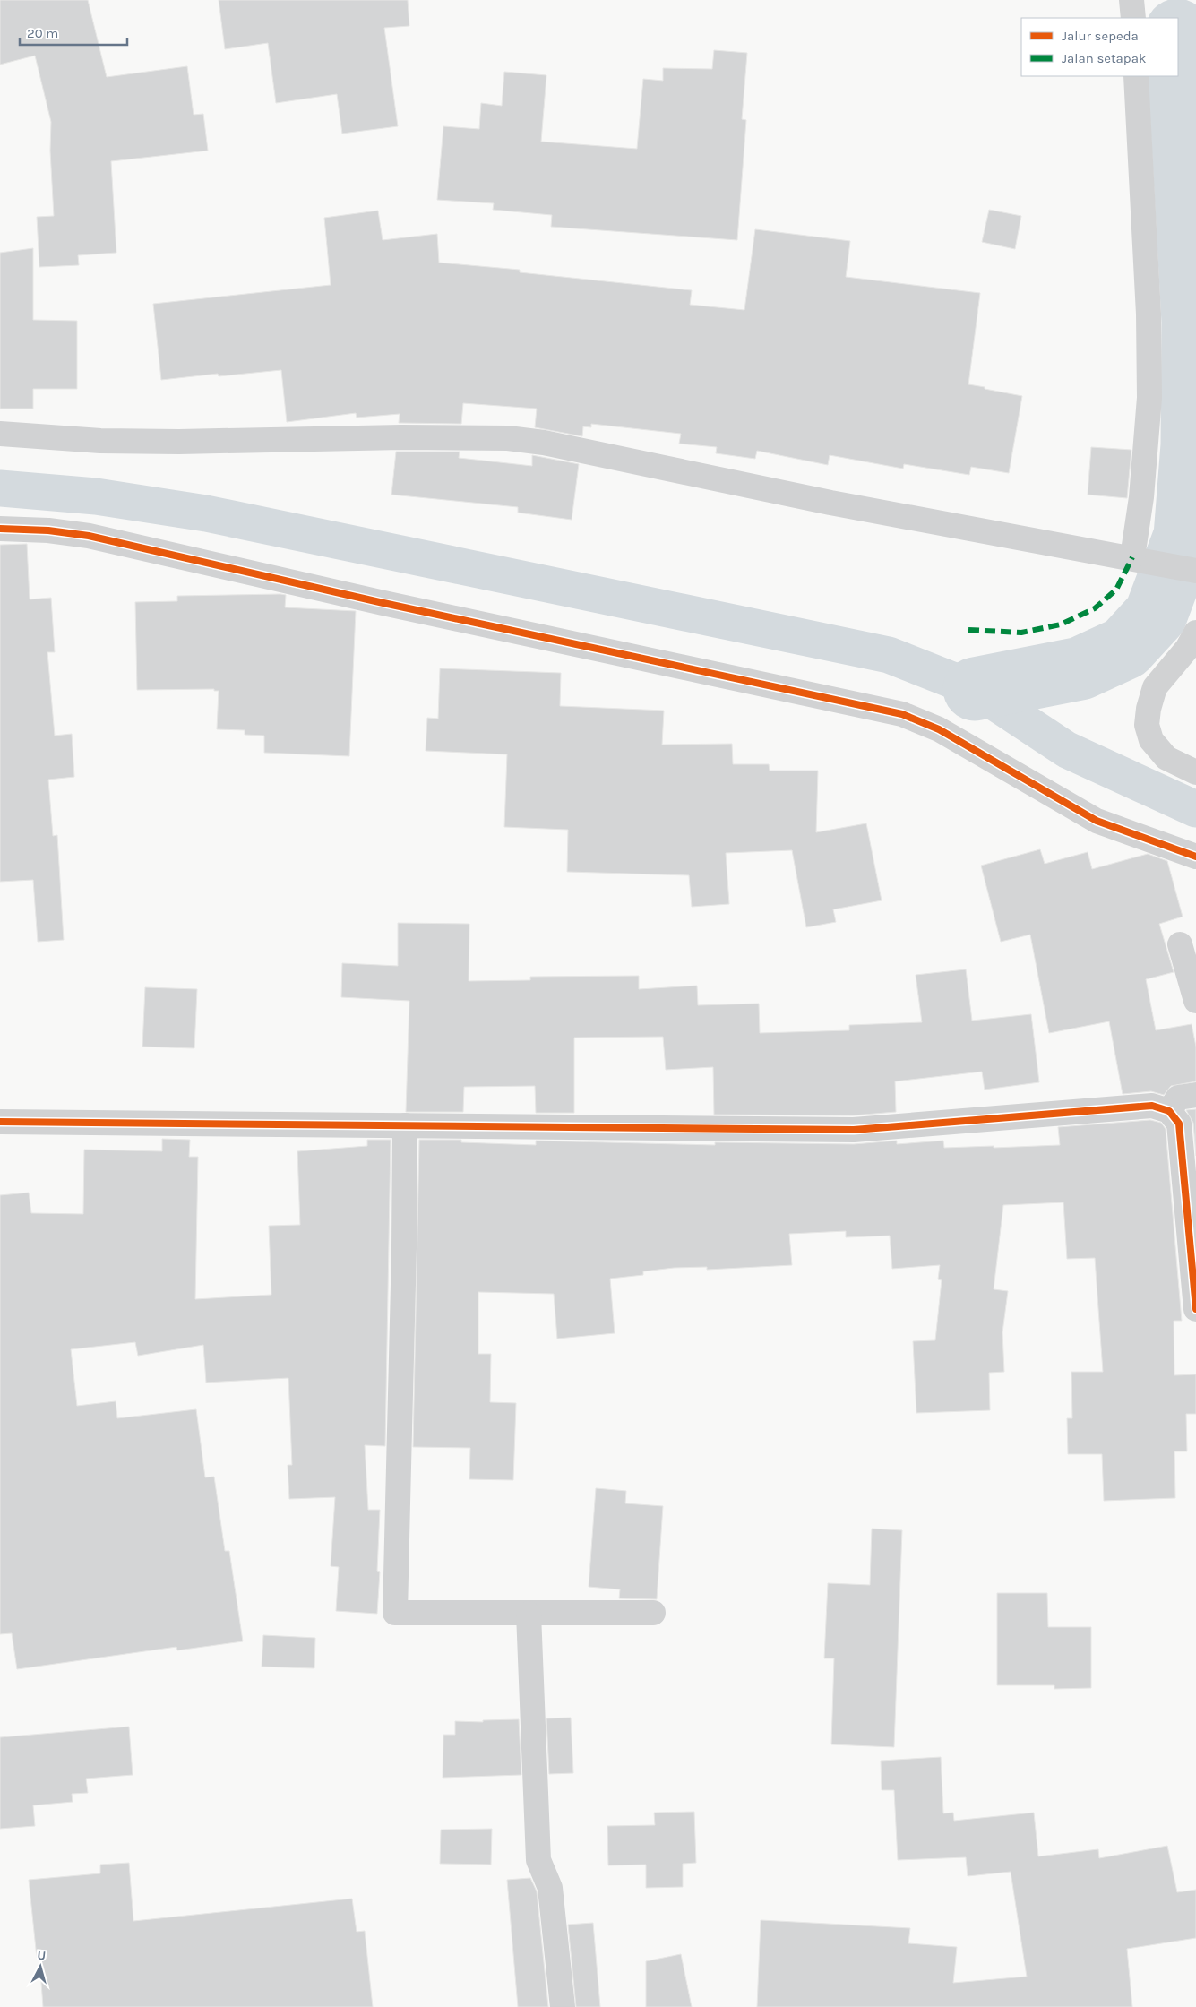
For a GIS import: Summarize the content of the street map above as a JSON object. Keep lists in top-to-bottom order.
{
  "legend": ["Jalur sepeda", "Jalan setapak"],
  "scale_bar": "20 m",
  "north": "top"
}
